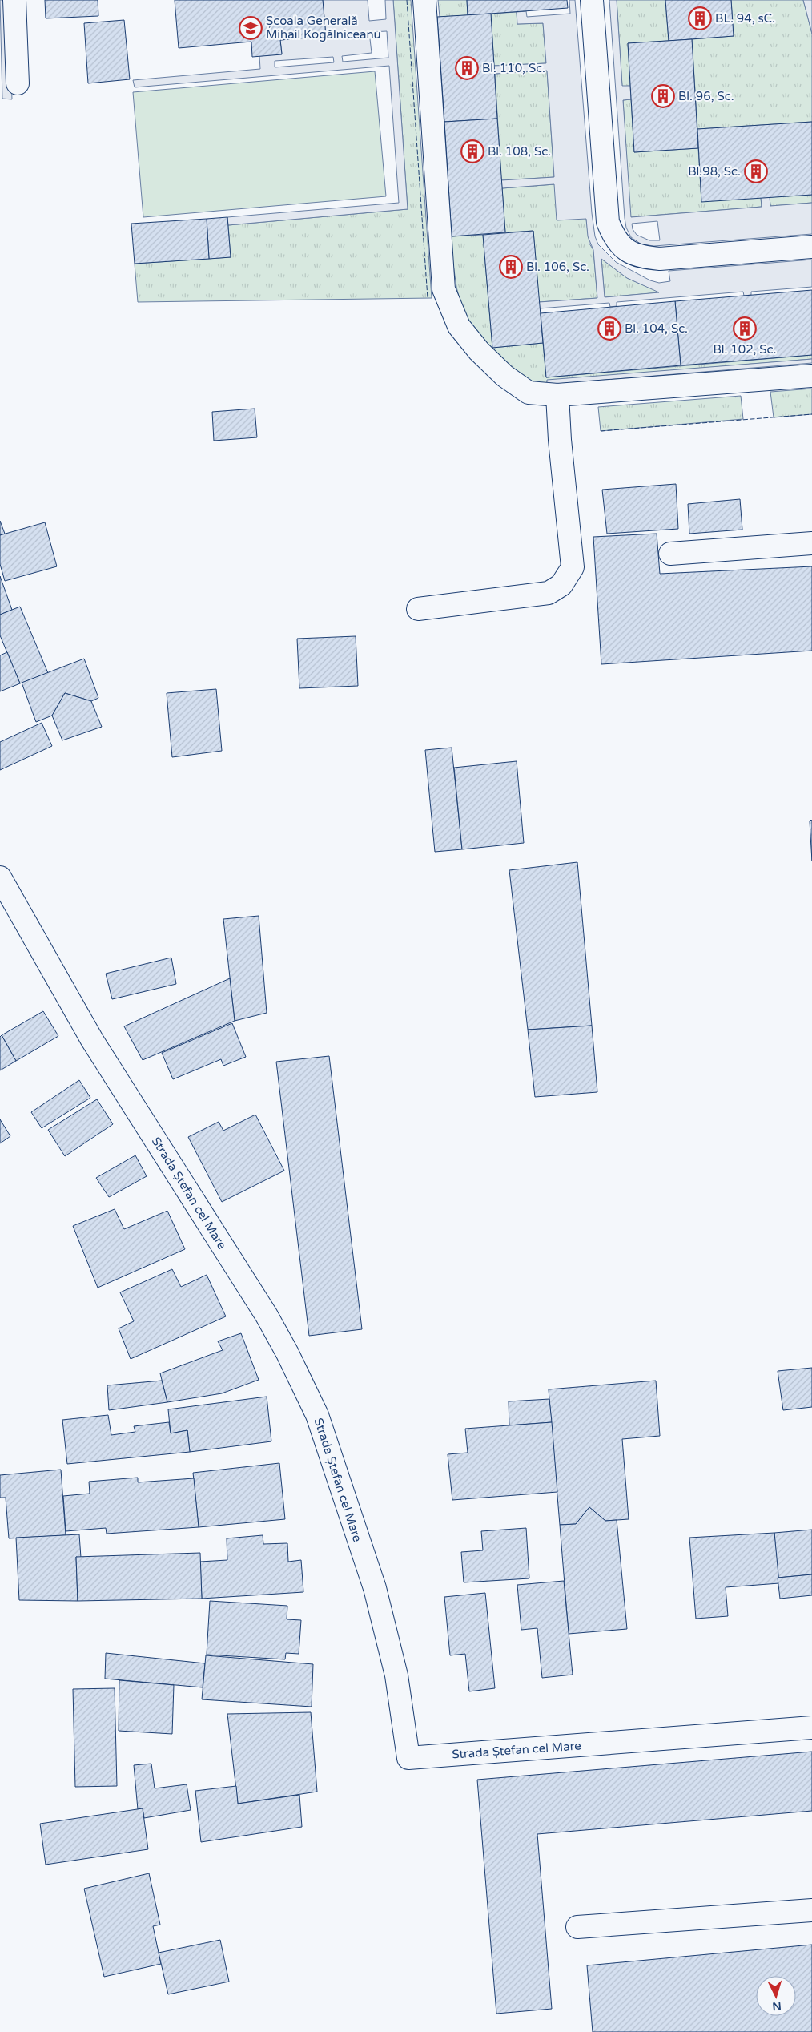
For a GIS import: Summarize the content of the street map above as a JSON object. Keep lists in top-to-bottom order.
{
  "streets": {
    "street": ["Strada Ștefan cel Mare"]
  },
  "places": {
    "building": [
      "BL. 94, sC.",
      "Bl. 110, Sc.",
      "Bl. 96, Sc.",
      "Bl. 108, Sc.",
      "Bl.98, Sc.",
      "Bl. 106, Sc.",
      "Bl. 104, Sc.",
      "Bl. 102, Sc."
    ],
    "school or university": ["Școala Generală Mihail Kogălniceanu"]
  },
  "north": "bottom"
}
